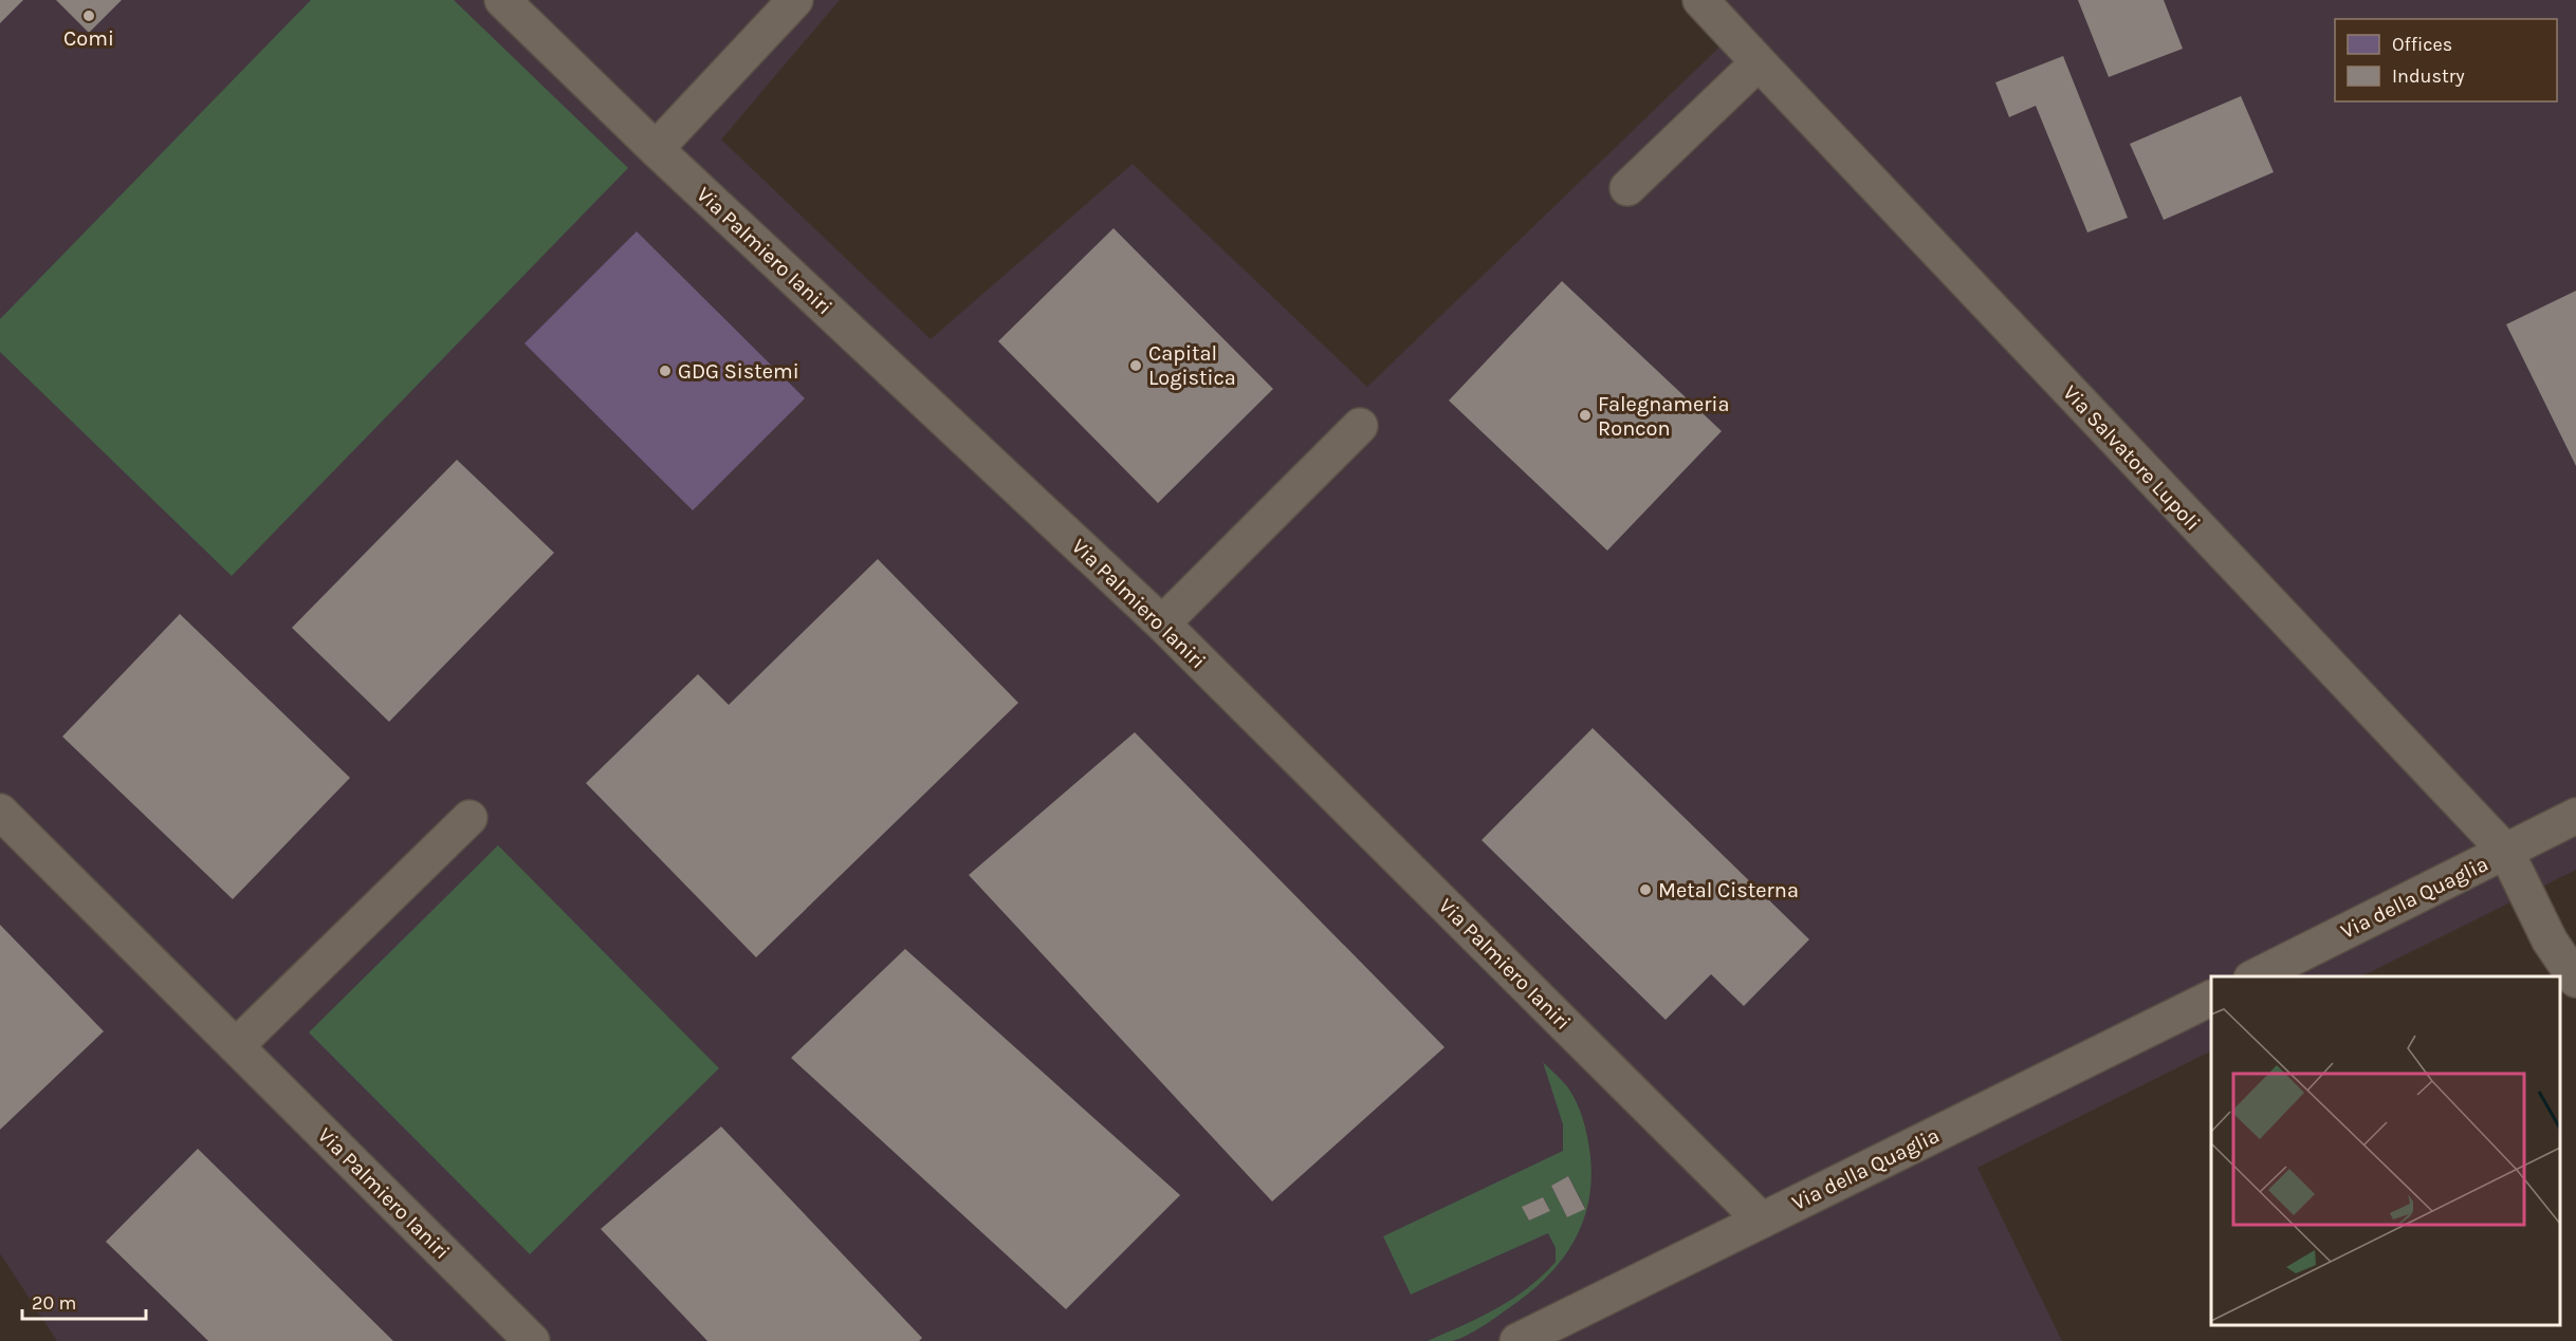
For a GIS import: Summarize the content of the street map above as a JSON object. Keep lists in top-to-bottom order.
{
  "streets": {
    "street": ["Via Palmiero Ianiri", "Via Salvatore Lupoli", "Via della Quaglia"]
  },
  "crossings": [
    ["Via Palmiero Ianiri", "Via della Quaglia"],
    ["Via Salvatore Lupoli", "Via della Quaglia"]
  ],
  "places": [
    "Comi",
    "Capital Logistica",
    "GDG Sistemi",
    "Falegnameria Roncon",
    "Metal Cisterna"
  ],
  "legend": ["Offices", "Industry"],
  "scale_bar": "20 m"
}
